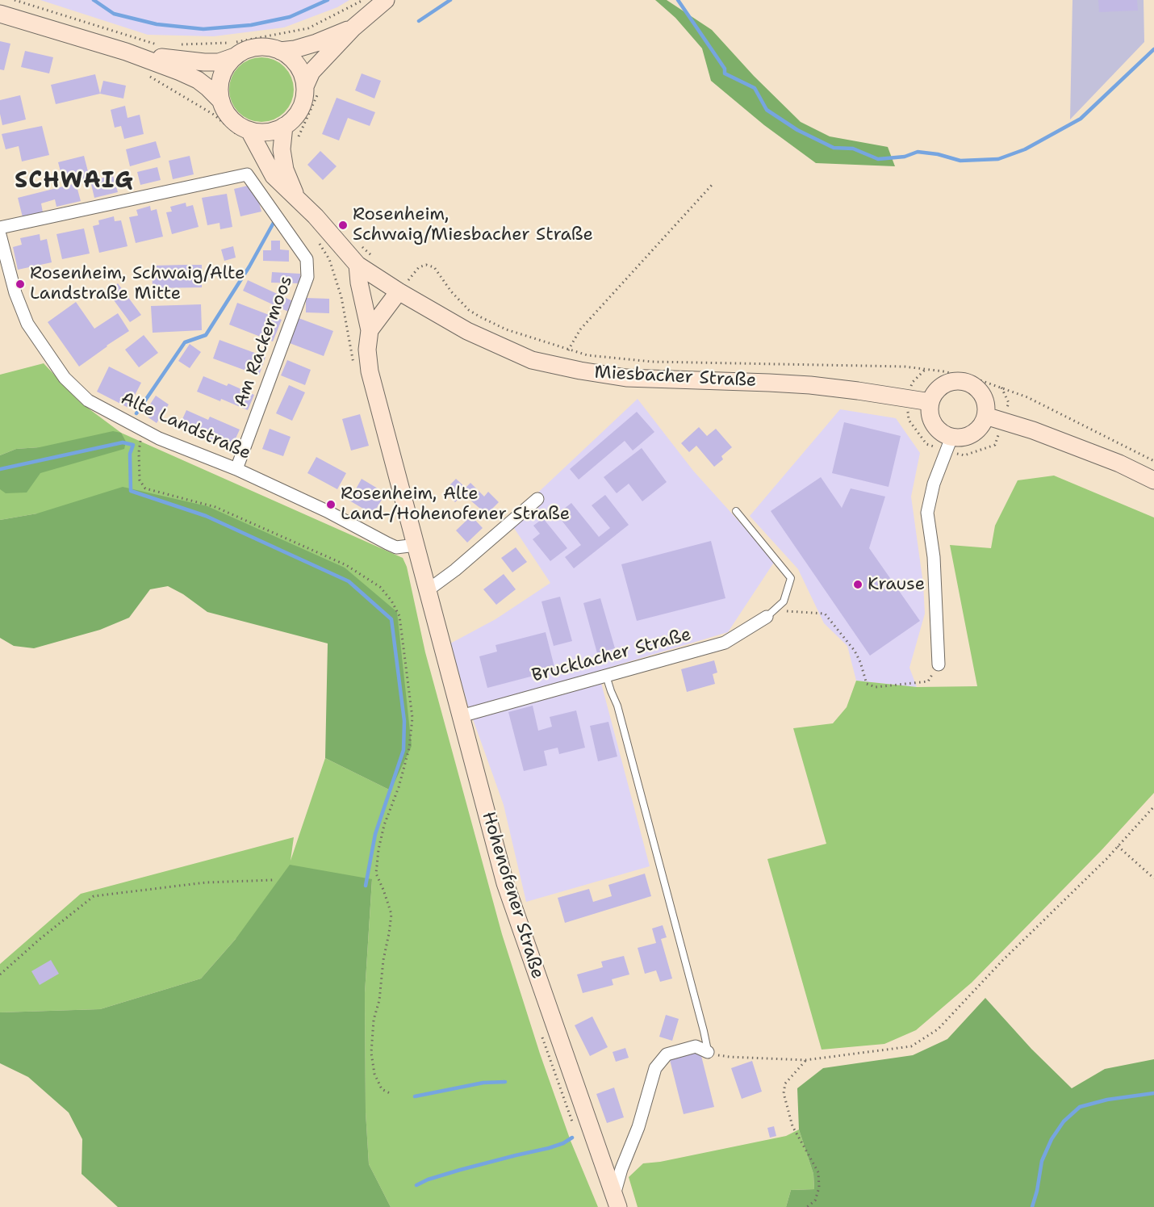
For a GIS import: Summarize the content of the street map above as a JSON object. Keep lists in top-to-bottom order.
{
  "streets": {
    "main road": ["Miesbacher Straße", "Hohenofener Straße"],
    "street": ["Am Rackermoos", "Alte Landstraße", "Brucklacher Straße"]
  },
  "crossings": [
    ["Am Rackermoos", "Alte Landstraße"],
    ["Alte Landstraße", "Hohenofener Straße"],
    ["Brucklacher Straße", "Hohenofener Straße"]
  ],
  "districts": ["SCHWAIG"],
  "places": [
    "Rosenheim, Schwaig/Miesbacher Straße",
    "Rosenheim, Schwaig/Alte Landstraße Mitte",
    "Rosenheim, Alte Land-/Hohenofener Straße",
    "Krause"
  ]
}
